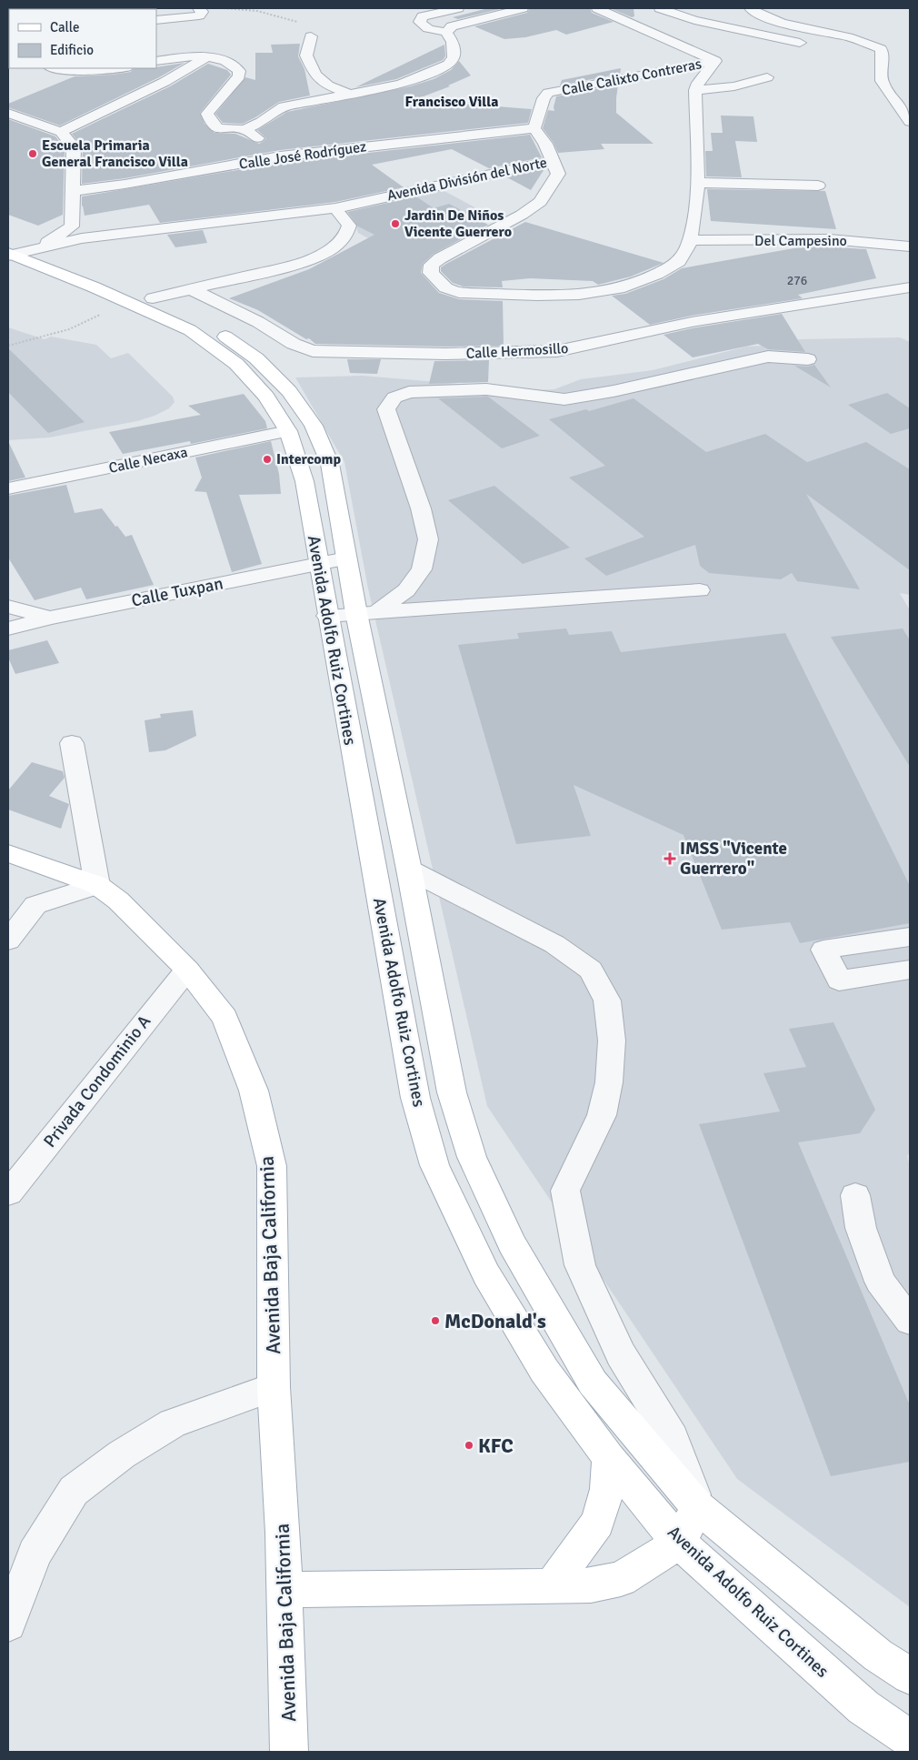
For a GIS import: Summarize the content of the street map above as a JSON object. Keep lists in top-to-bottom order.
{
  "streets": {
    "main road": ["Avenida Adolfo Ruiz Cortines", "Avenida Baja California"],
    "street": [
      "Calle Calixto Contreras",
      "Calle José Rodríguez",
      "Avenida División del Norte",
      "Del Campesino",
      "Calle Hermosillo",
      "Calle Necaxa",
      "Calle Tuxpan",
      "Privada Condominio A"
    ]
  },
  "crossings": [
    ["Calle Calixto Contreras", "Calle José Rodríguez"],
    ["Avenida División del Norte", "Del Campesino"],
    ["Avenida División del Norte", "Avenida Adolfo Ruiz Cortines"],
    ["Calle Necaxa", "Avenida Adolfo Ruiz Cortines"],
    ["Calle Tuxpan", "Avenida Adolfo Ruiz Cortines"],
    ["Privada Condominio A", "Avenida Baja California"]
  ],
  "districts": ["Francisco Villa"],
  "places": {
    "other": [
      "Escuela Primaria General Francisco Villa",
      "Jardin De Niños Vicente Guerrero",
      "Intercomp",
      "McDonald's",
      "KFC"
    ],
    "health": ["IMSS \"Vicente Guerrero\""]
  },
  "house_numbers": ["276"],
  "legend": ["Calle", "Edificio"]
}
